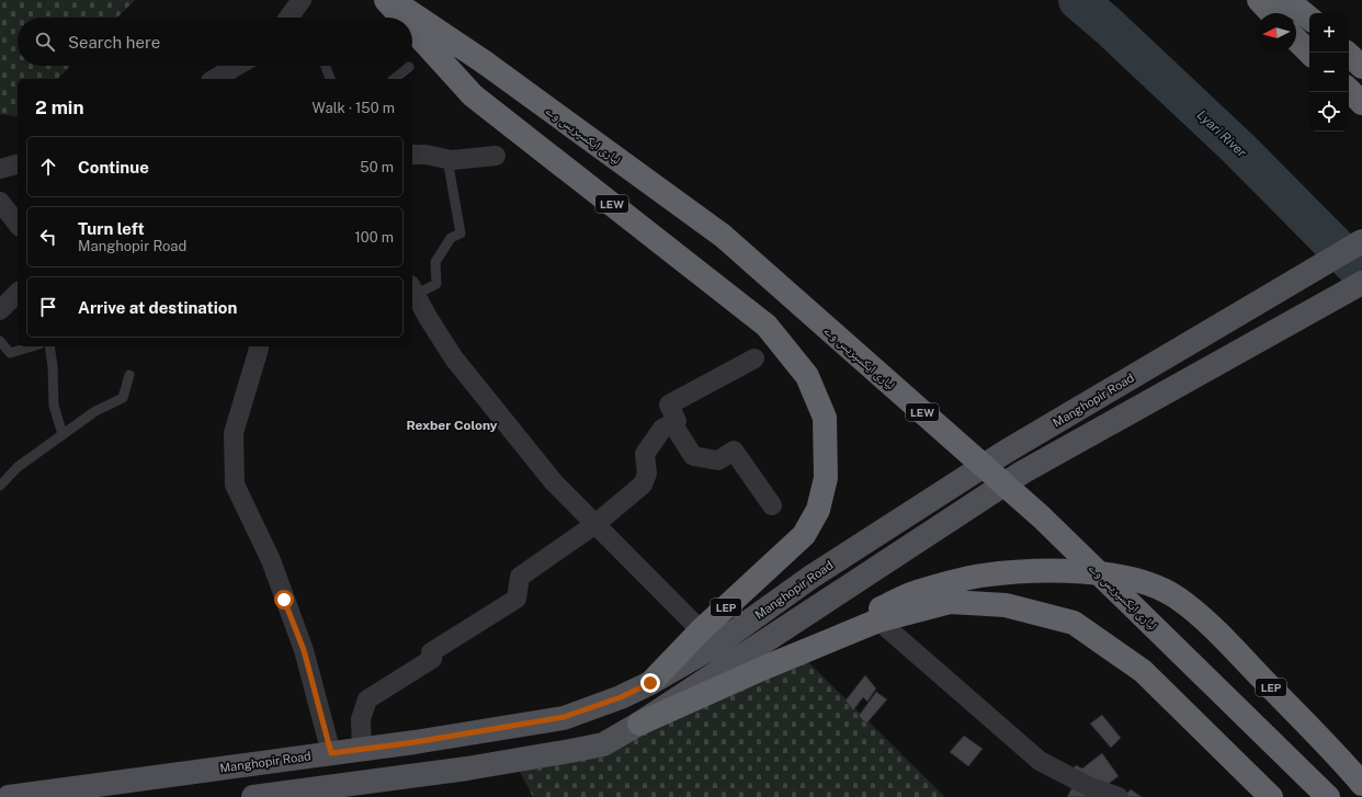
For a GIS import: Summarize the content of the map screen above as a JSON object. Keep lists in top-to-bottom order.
{
  "streets": {
    "highway": ["لیاری ایکسپریس وے", "LEW", "LEP"],
    "main road": ["Manghopir Road"]
  },
  "crossings": [
    ["LEW", "LEP"],
    ["Manghopir Road", "LEP"]
  ],
  "districts": ["Rexber Colony"],
  "water": ["Lyari River"],
  "north": "left",
  "page": {
    "map_buttons": ["+", "−"],
    "search": "Search here",
    "heading": ["2 min", "Walk · 150 m"],
    "list": [
      ["Continue", "50 m"],
      ["Turn left", "Manghopir Road", "100 m"],
      "Arrive at destination"
    ]
  }
}
